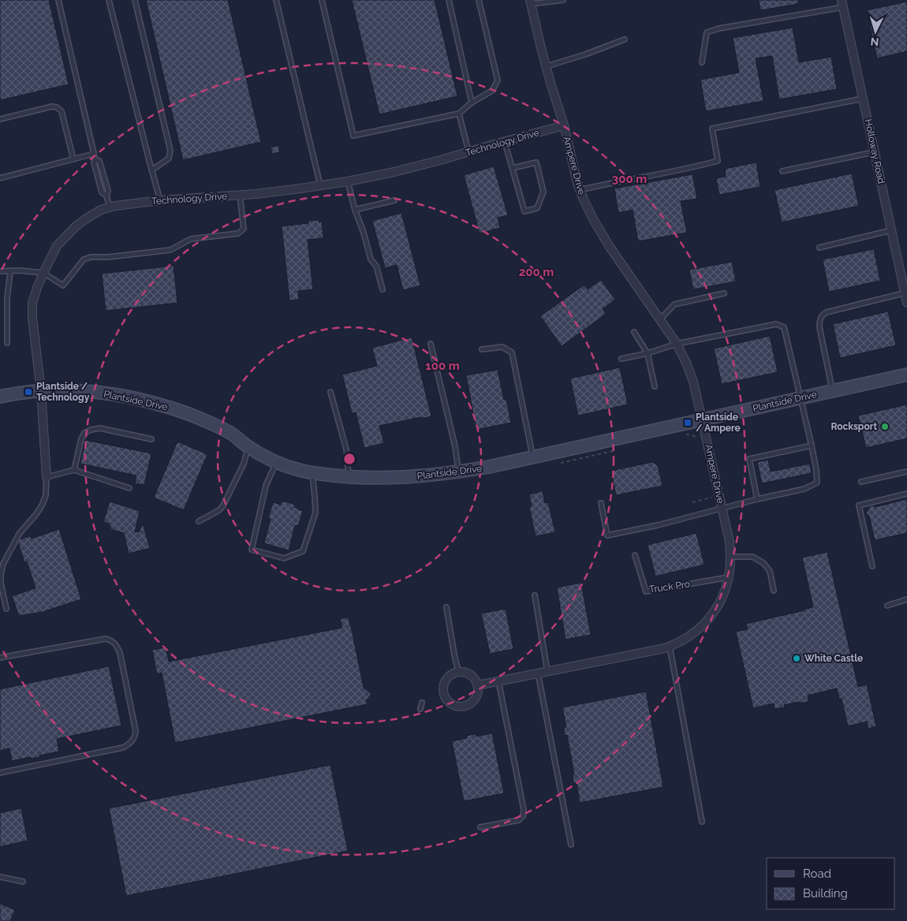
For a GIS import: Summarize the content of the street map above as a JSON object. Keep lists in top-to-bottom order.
{
  "streets": {
    "street": [
      "Technology Drive",
      "Holloway Road",
      "Ampere Drive",
      "Plantside Drive"
    ],
    "lane": ["Truck Pro"]
  },
  "crossings": [
    ["Technology Drive", "Ampere Drive"],
    ["Technology Drive", "Plantside Drive"],
    ["Ampere Drive", "Plantside Drive"],
    ["Ampere Drive", "Truck Pro"]
  ],
  "places": {
    "transit": ["Plantside / Technology", "Plantside / Ampere"],
    "other": ["Rocksport", "White Castle"]
  },
  "legend": ["Road", "Building"],
  "north": "bottom",
  "rings": ["300 m", "200 m", "100 m"]
}
